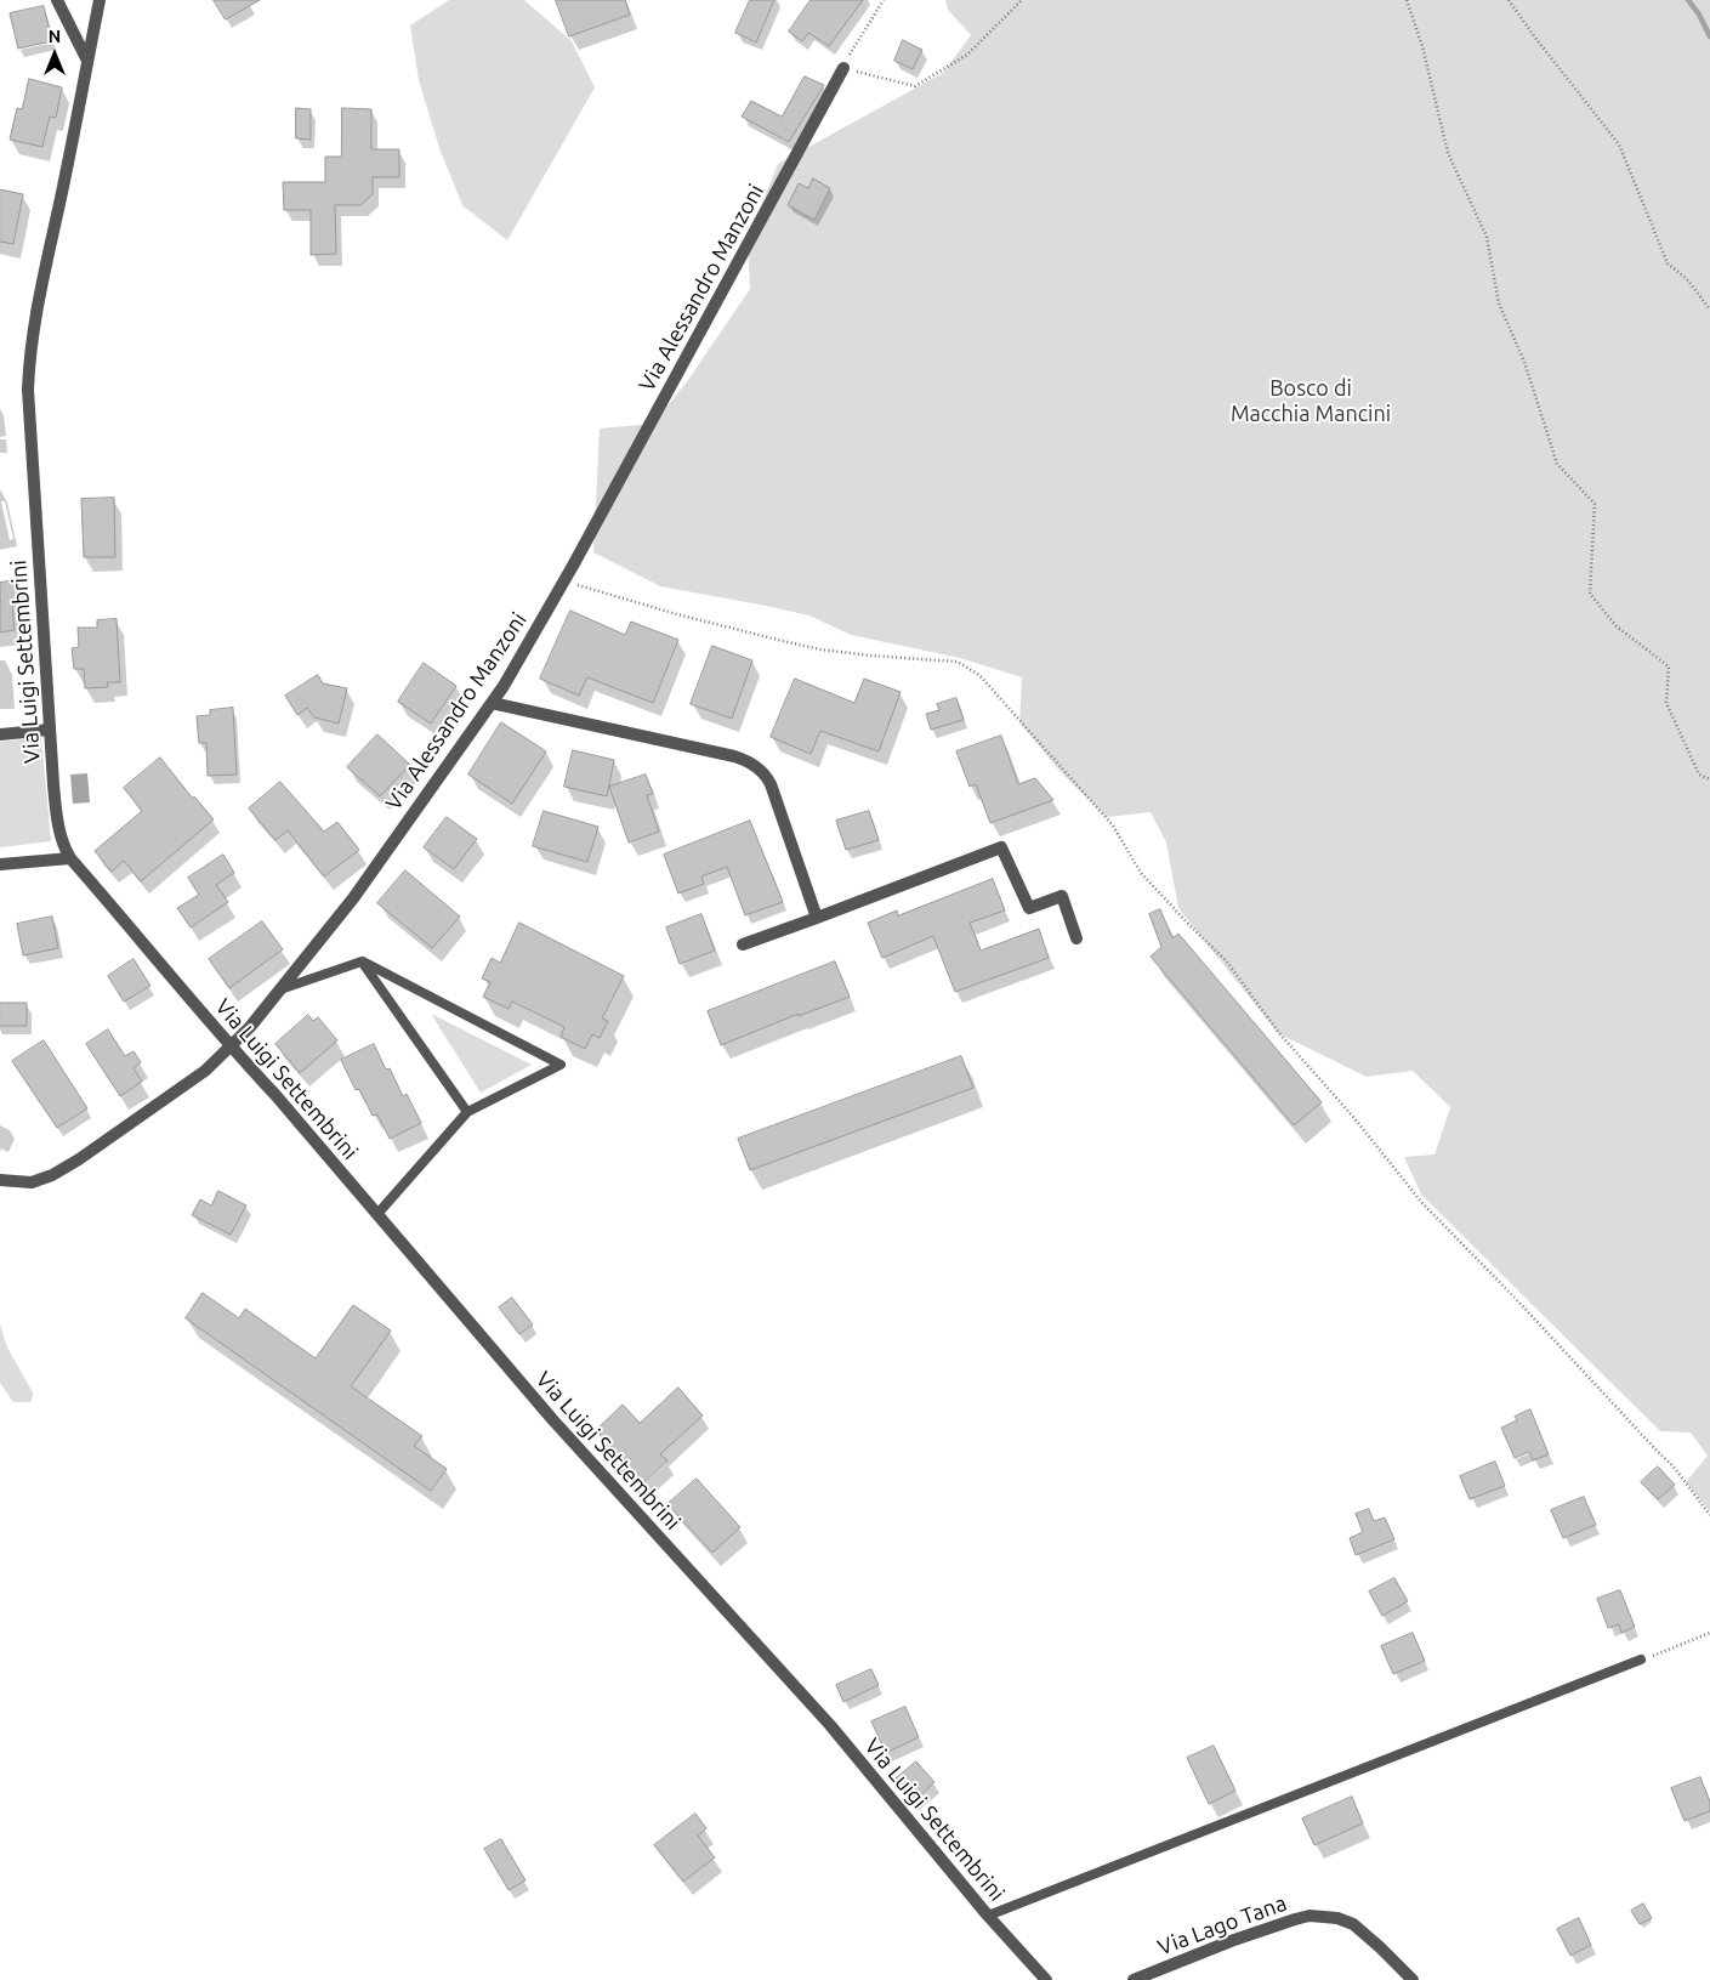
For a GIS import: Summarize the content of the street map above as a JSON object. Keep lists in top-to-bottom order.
{
  "streets": {
    "street": ["Via Alessandro Manzoni", "Via Luigi Settembrini", "Via Lago Tana"]
  },
  "crossings": [
    ["Via Alessandro Manzoni", "Via Luigi Settembrini"]
  ],
  "parks": ["Bosco di Macchia Mancini"],
  "north": "top"
}
